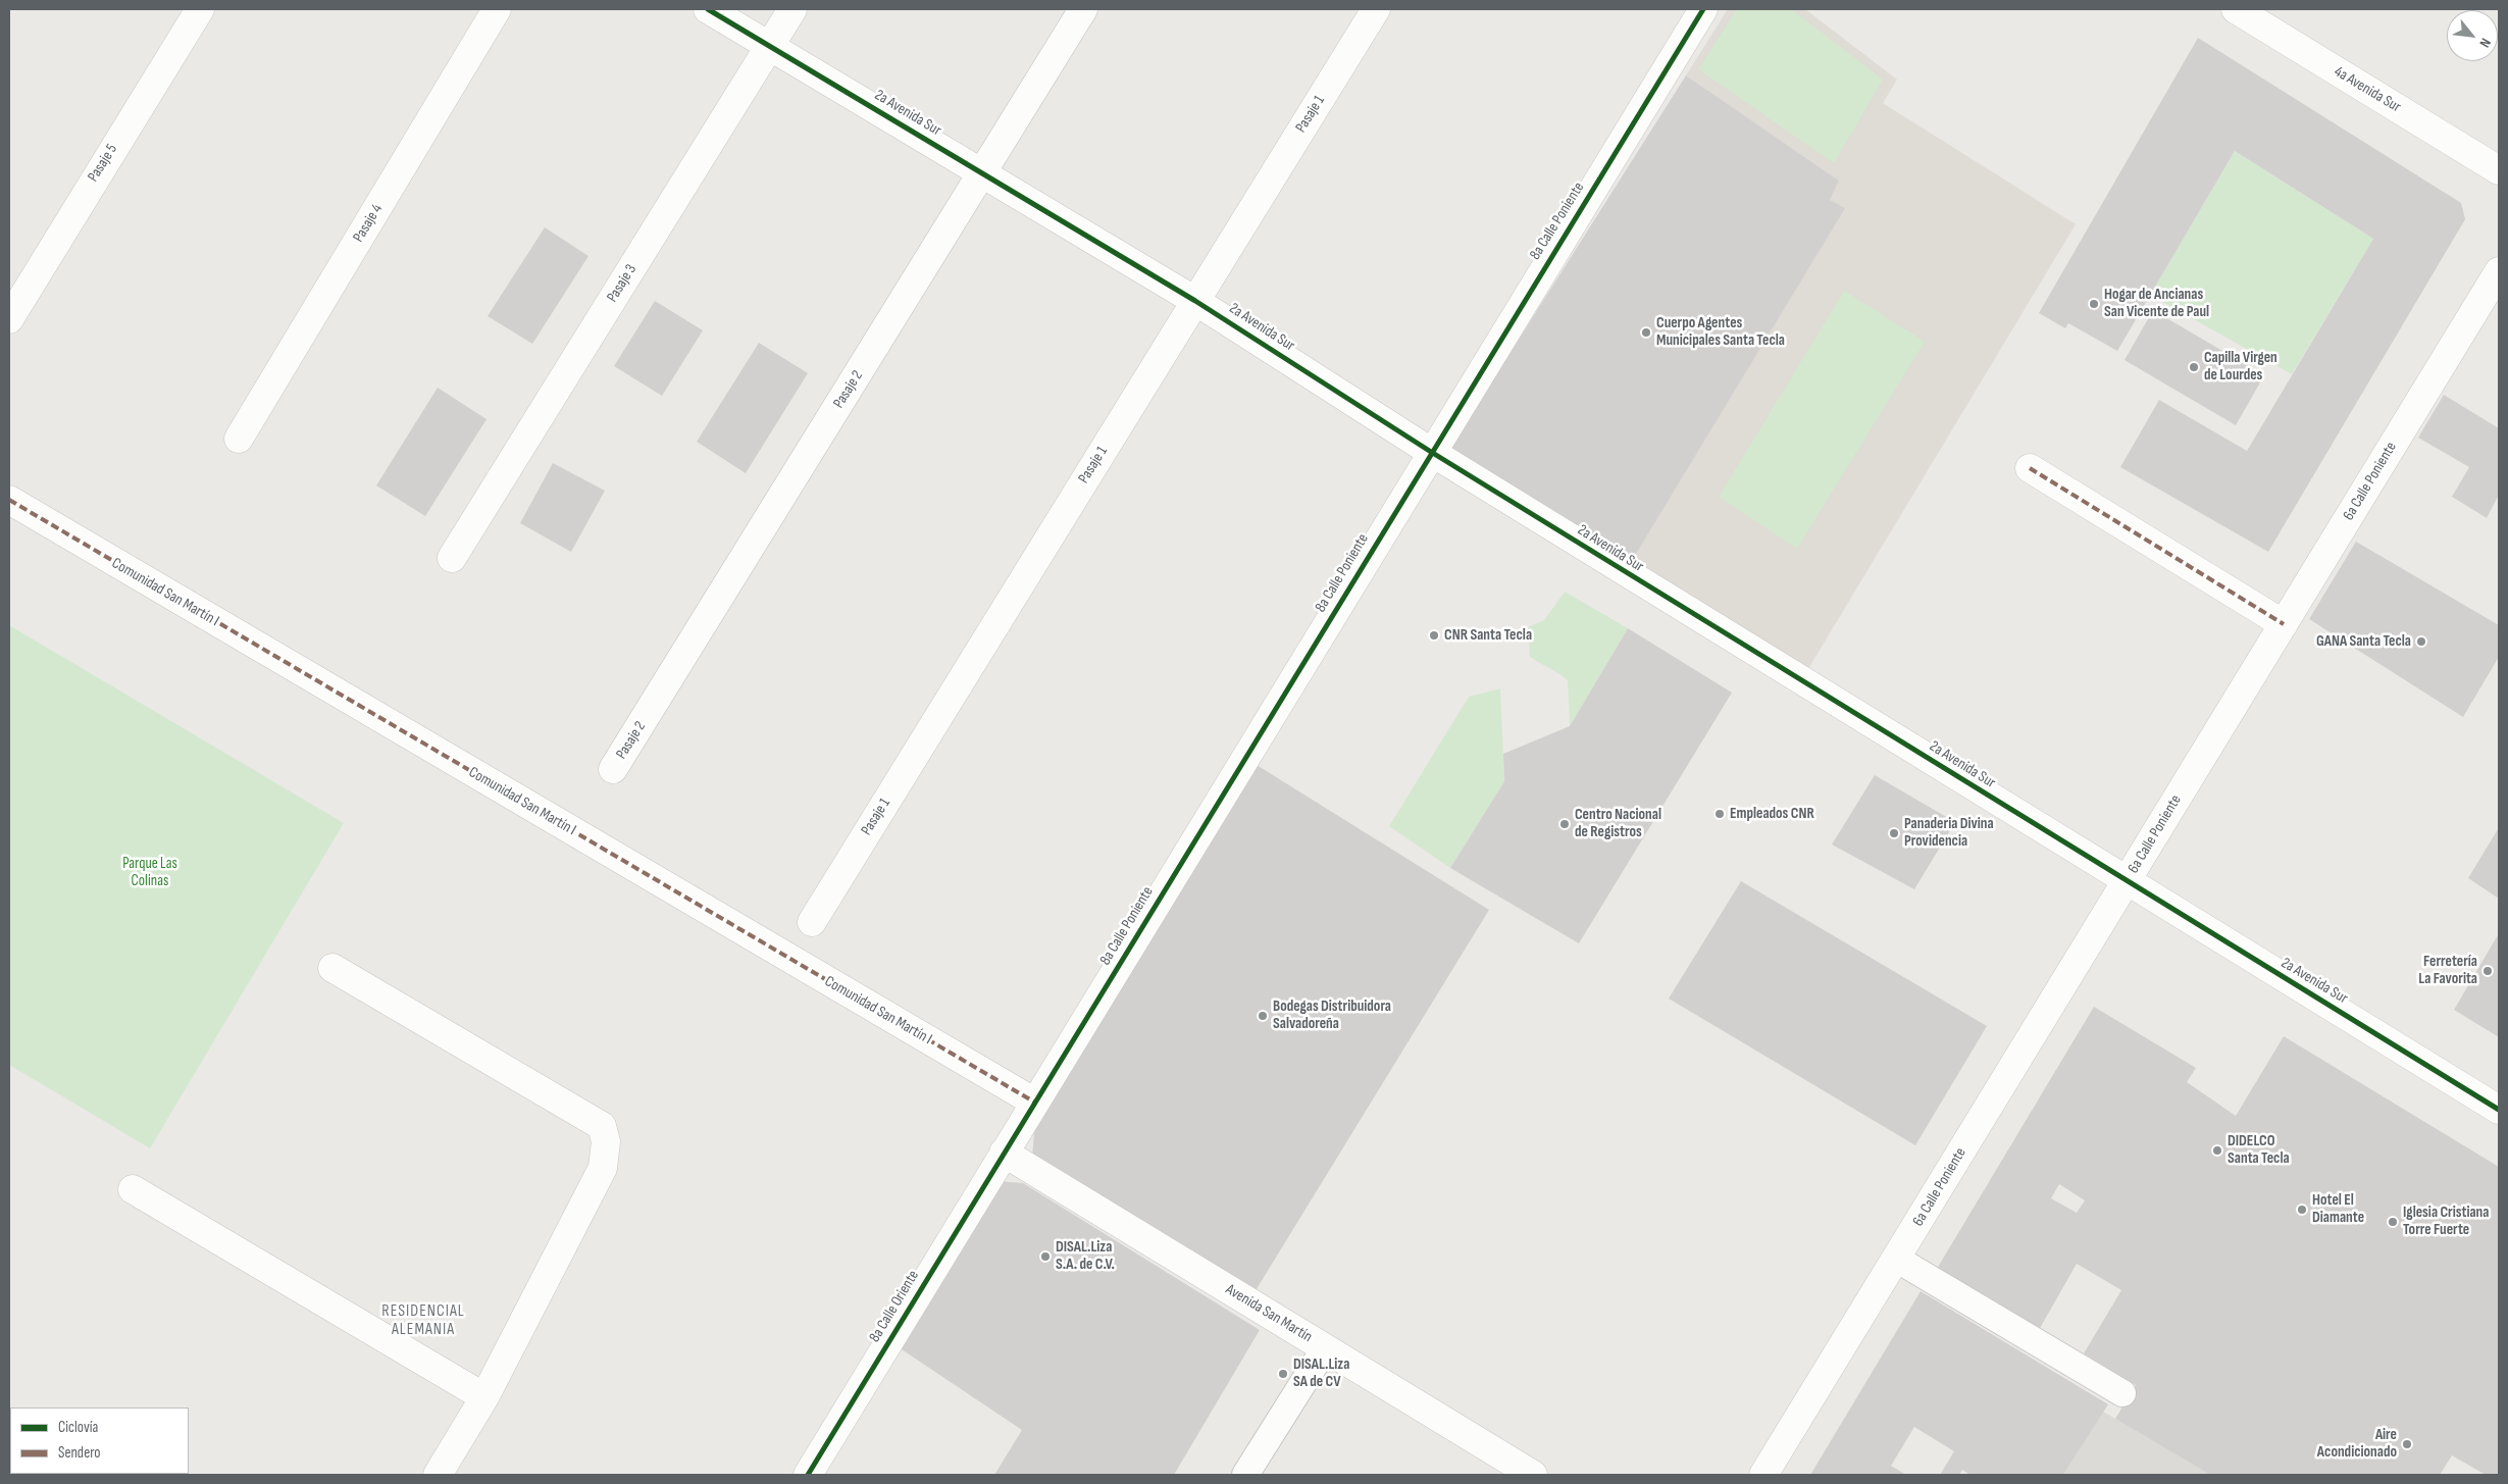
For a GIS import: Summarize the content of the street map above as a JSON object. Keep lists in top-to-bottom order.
{
  "streets": {
    "street": [
      "4a Avenida Sur",
      "2a Avenida Sur",
      "Pasaje 1",
      "Pasaje 5",
      "8a Calle Poniente",
      "Pasaje 4",
      "Pasaje 3",
      "Pasaje 2",
      "6a Calle Poniente",
      "Comunidad San Martín I",
      "8a Calle Oriente",
      "Avenida San Martín"
    ]
  },
  "crossings": [
    ["2a Avenida Sur", "Pasaje 1"],
    ["2a Avenida Sur", "8a Calle Poniente"],
    ["2a Avenida Sur", "Pasaje 3"],
    ["2a Avenida Sur", "Pasaje 2"],
    ["2a Avenida Sur", "6a Calle Poniente"],
    ["8a Calle Poniente", "Comunidad San Martín I"],
    ["8a Calle Poniente", "8a Calle Oriente"],
    ["8a Calle Poniente", "Avenida San Martín"],
    ["8a Calle Oriente", "Avenida San Martín"]
  ],
  "districts": ["RESIDENCIAL ALEMANIA"],
  "parks": ["Parque Las Colinas"],
  "places": [
    "Hogar de Ancianas San Vicente de Paul",
    "Cuerpo Agentes Municipales Santa Tecla",
    "Capilla Virgen de Lourdes",
    "CNR Santa Tecla",
    "GANA Santa Tecla",
    "Empleados CNR",
    "Centro Nacional de Registros",
    "Panaderia Divina Providencia",
    "Ferretería La Favorita",
    "Bodegas Distribuidora Salvadoreña",
    "DIDELCO Santa Tecla",
    "Hotel El Diamante",
    "Iglesia Cristiana Torre Fuerte",
    "DISAL.Liza S.A. de C.V.",
    "DISAL.Liza SA de CV",
    "Aire Acondicionado"
  ],
  "legend": ["Ciclovía", "Sendero"],
  "north": "bottom right"
}
